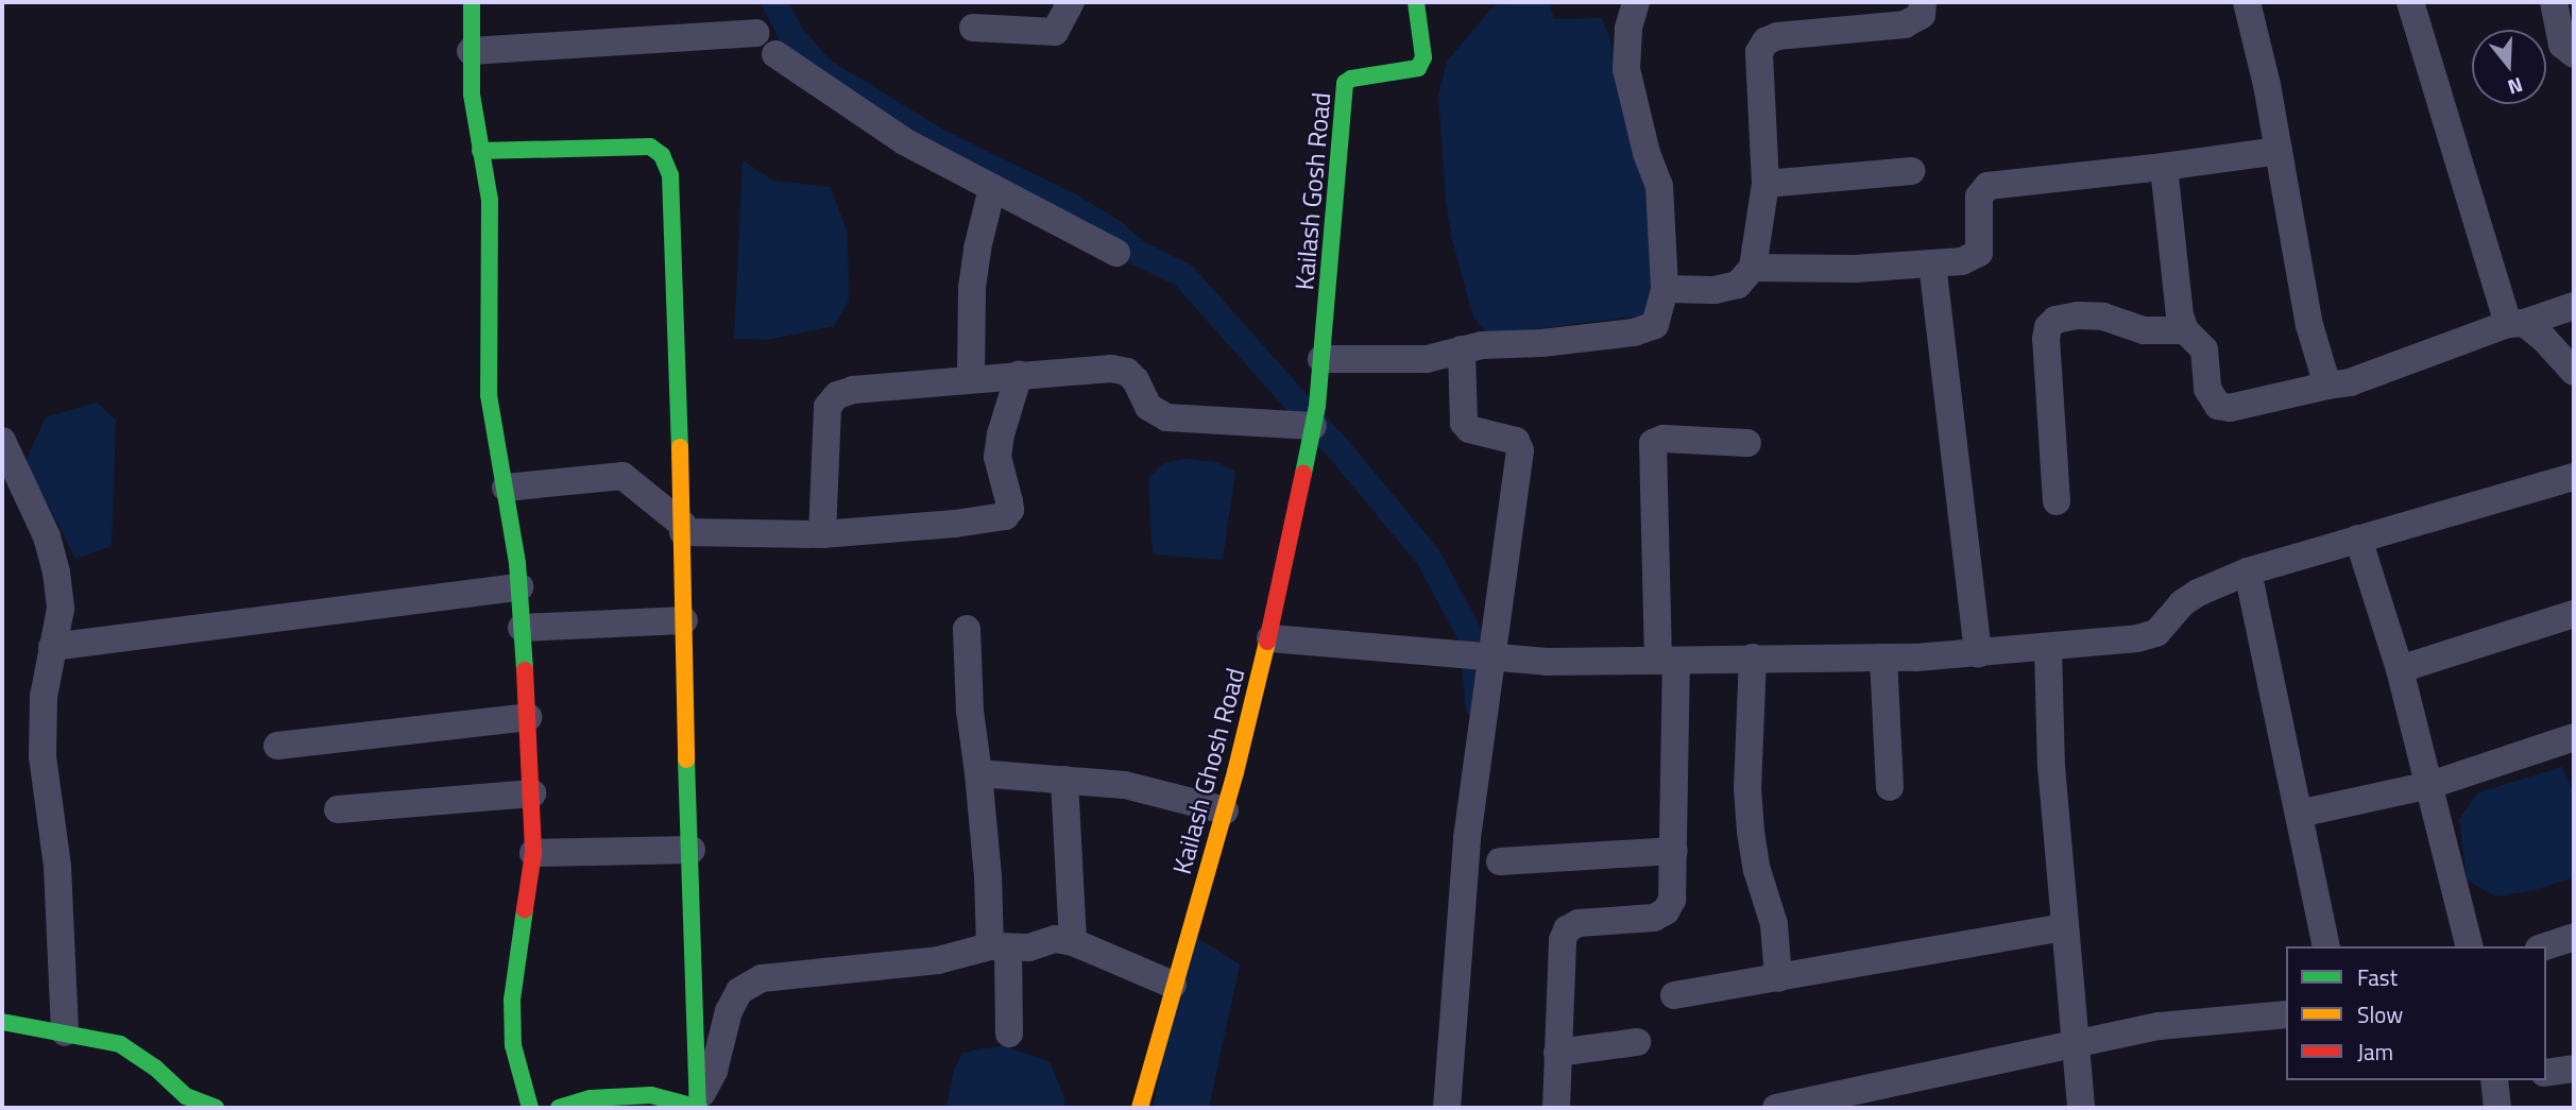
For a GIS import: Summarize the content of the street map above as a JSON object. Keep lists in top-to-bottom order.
{
  "streets": {
    "street": ["Kailash Gosh Road", "Kailash Ghosh Road"]
  },
  "crossings": [
    ["Kailash Gosh Road", "Kailash Ghosh Road"]
  ],
  "legend": ["Fast", "Slow", "Jam"],
  "north": "bottom"
}
